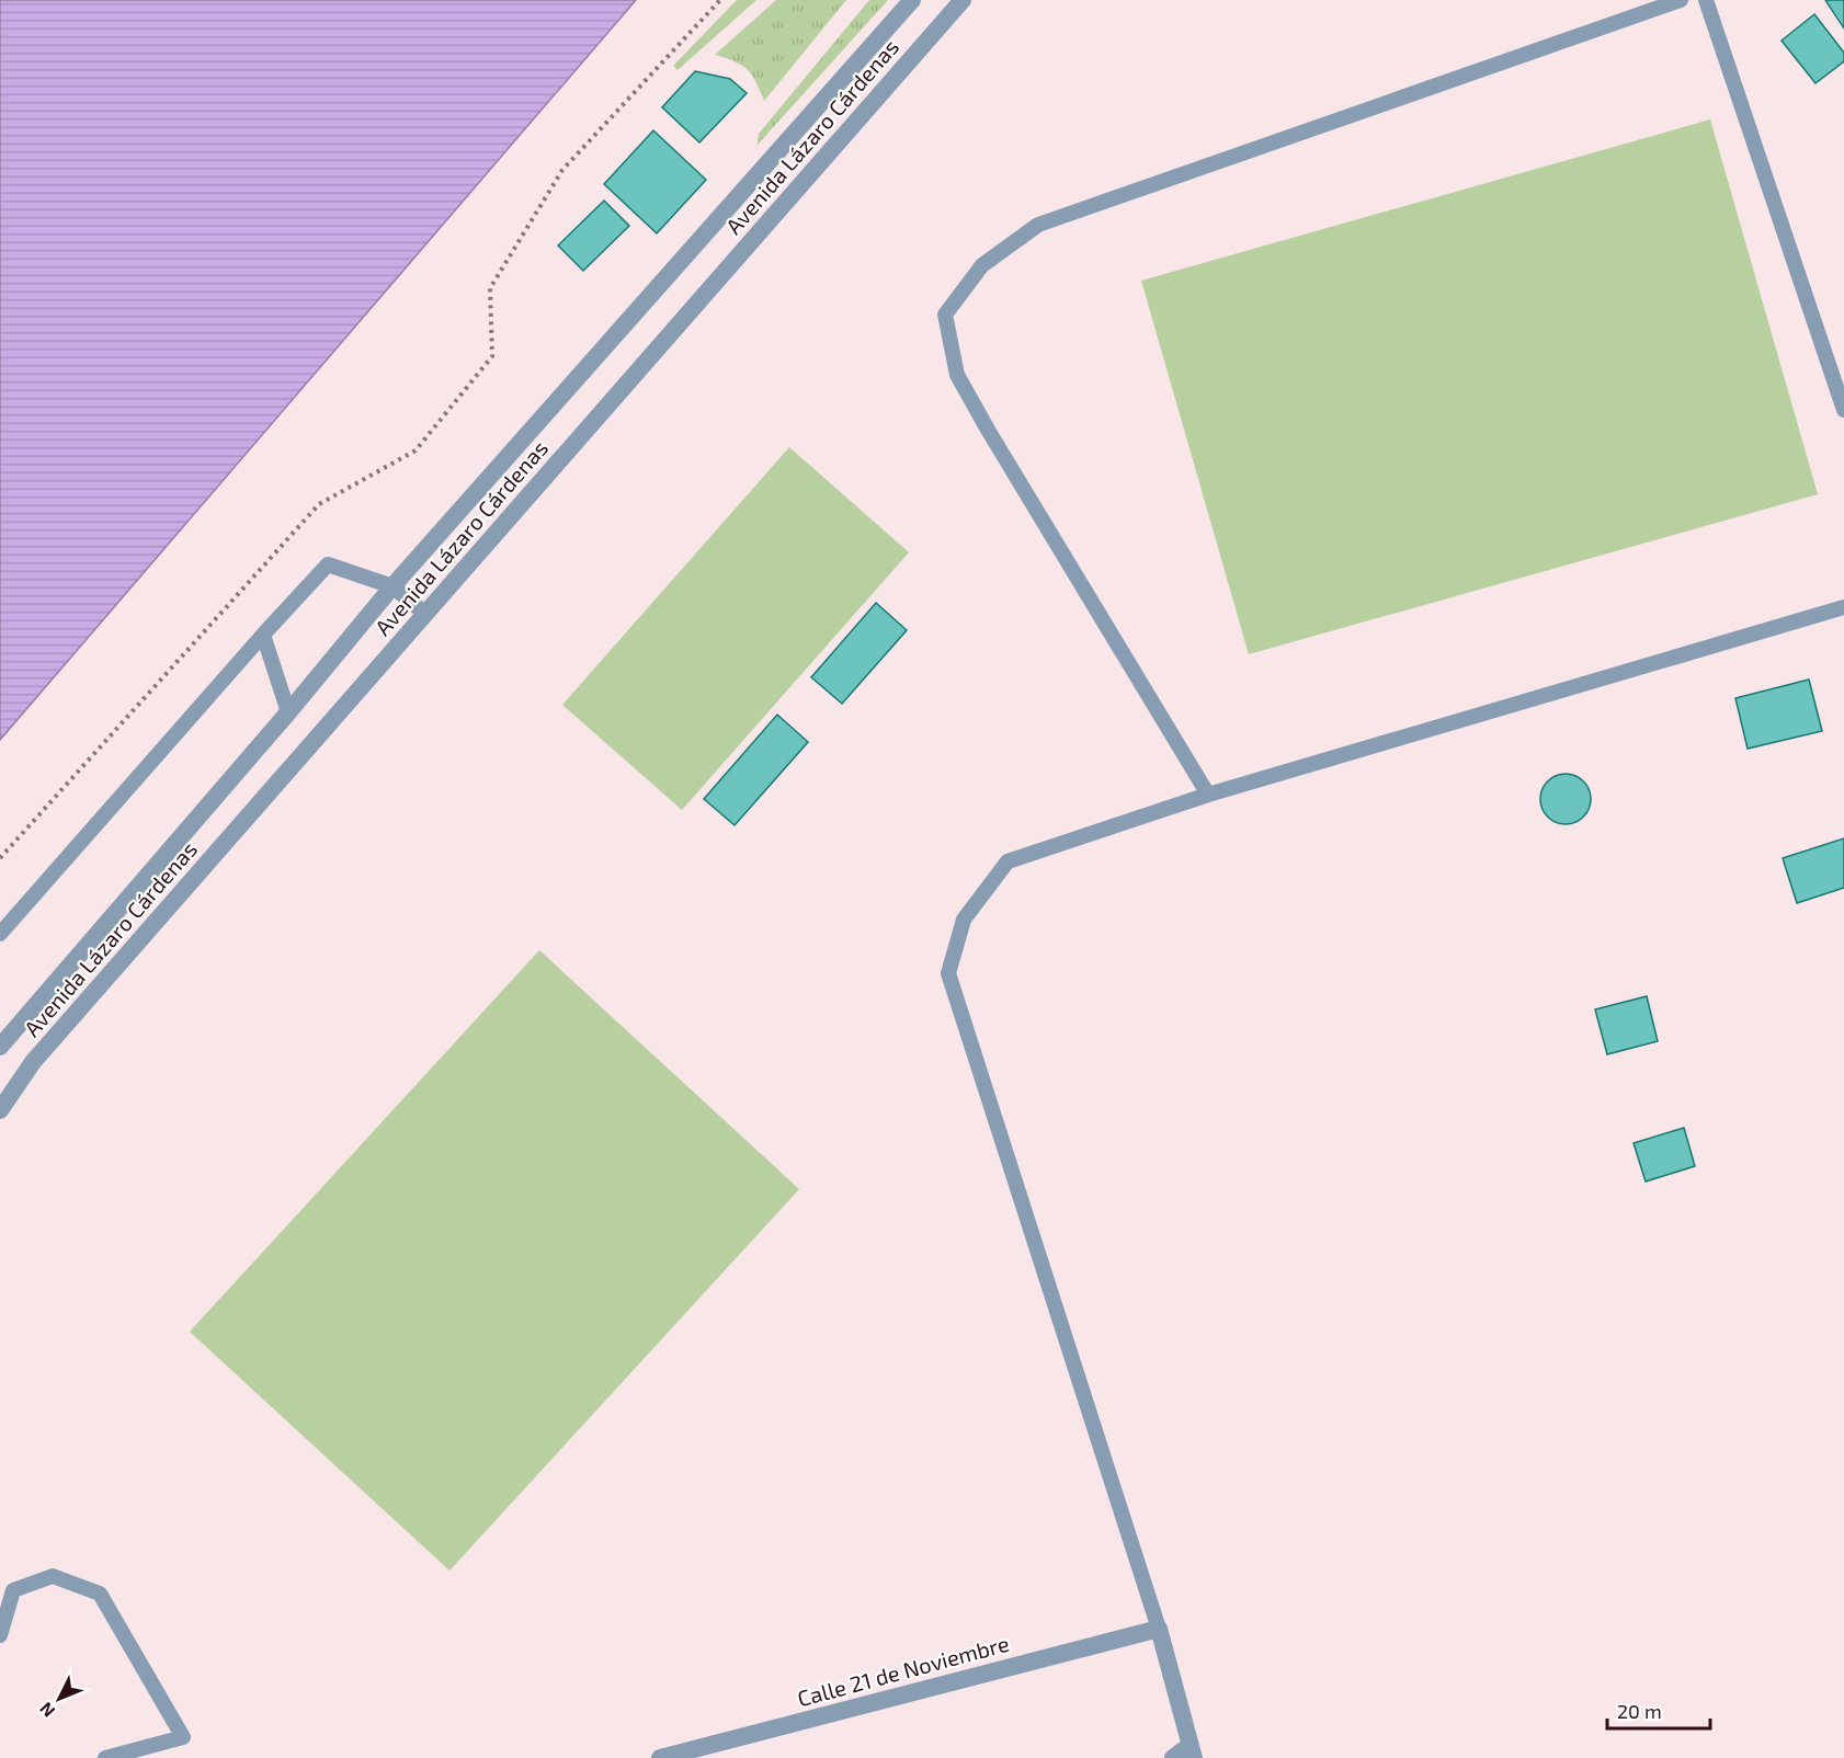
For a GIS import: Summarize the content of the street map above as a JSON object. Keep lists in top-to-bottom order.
{
  "streets": {
    "street": ["Avenida Lázaro Cárdenas", "Calle 21 de Noviembre"]
  },
  "scale_bar": "20 m",
  "north": "bottom left"
}
